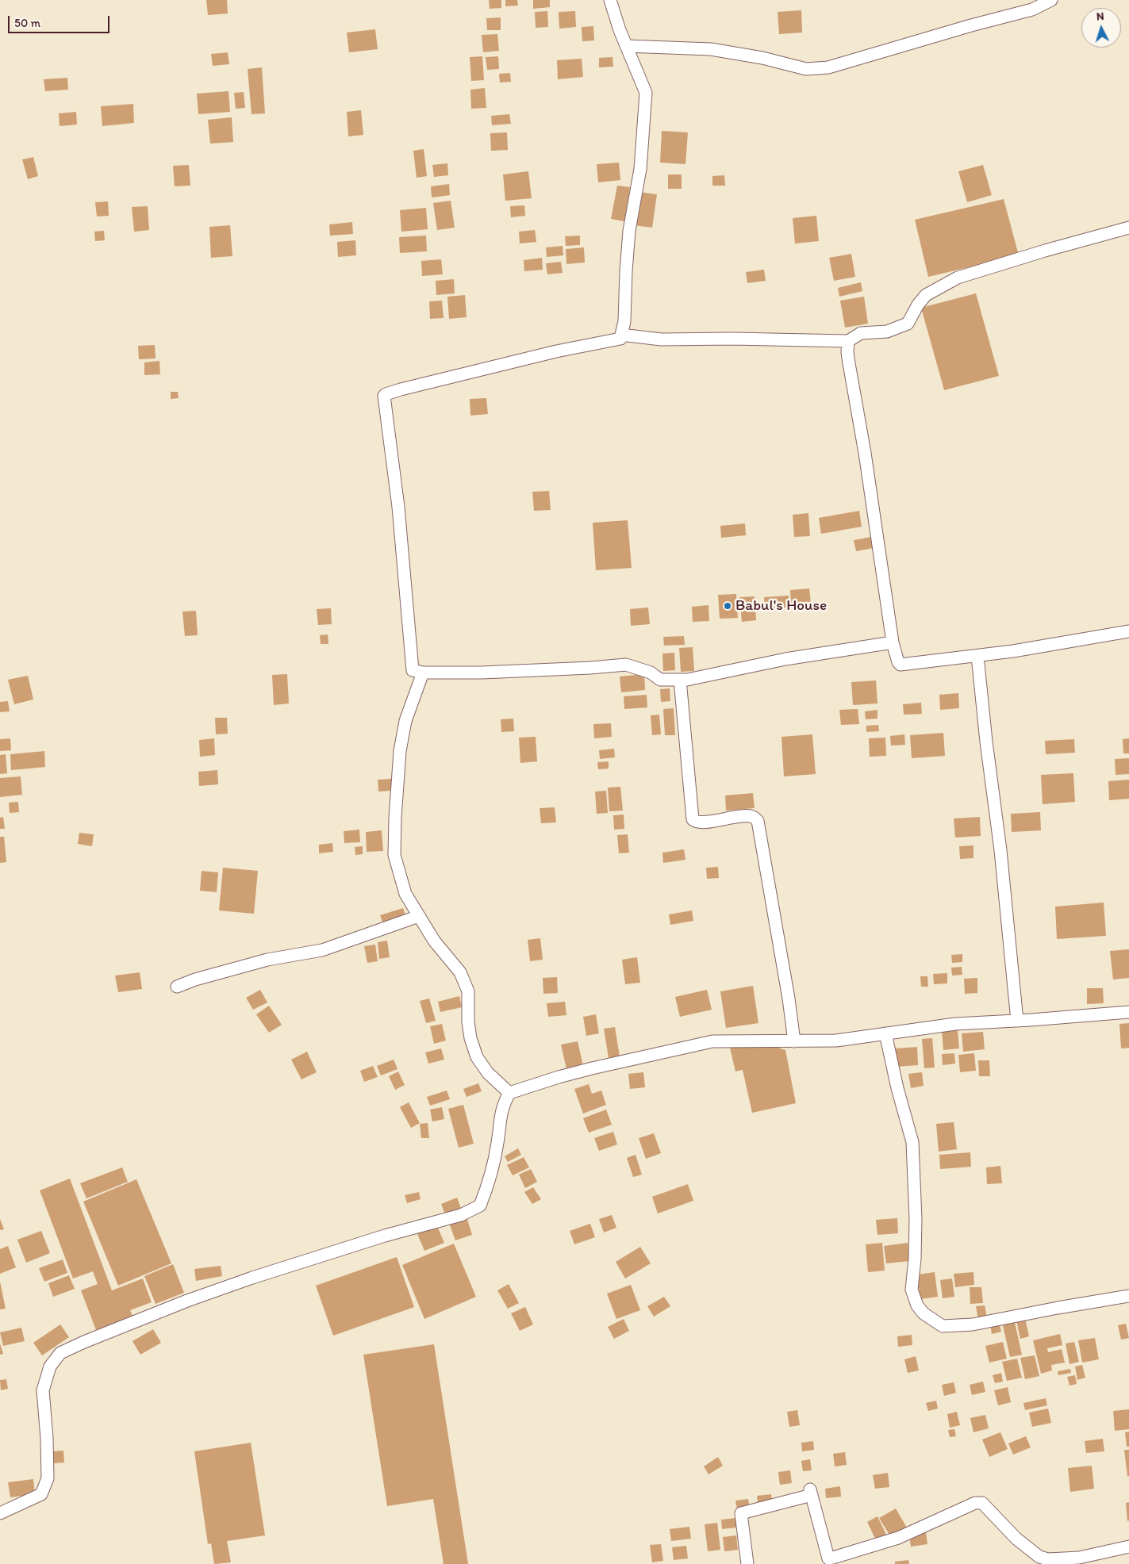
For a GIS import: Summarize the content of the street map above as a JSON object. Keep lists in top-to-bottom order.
{
  "places": ["Babul's House"],
  "scale_bar": "50 m",
  "north": "top"
}
